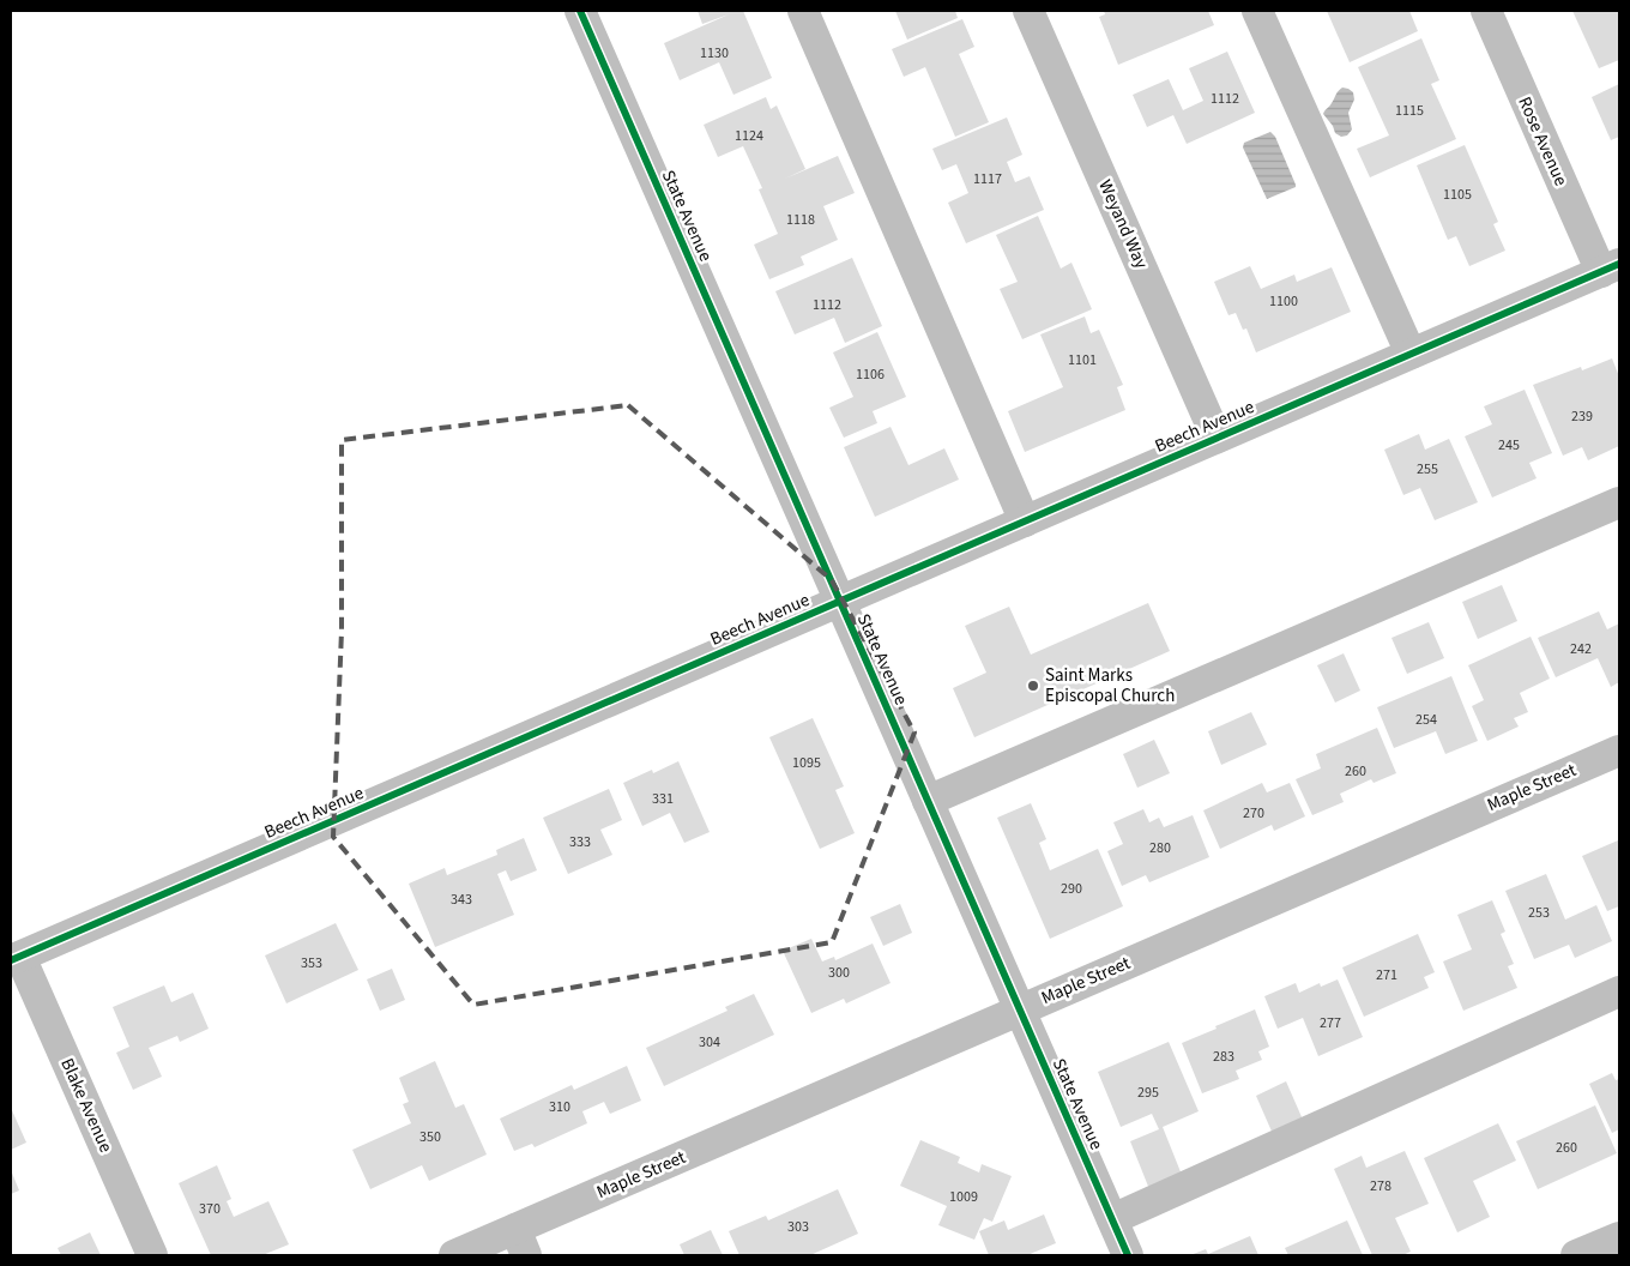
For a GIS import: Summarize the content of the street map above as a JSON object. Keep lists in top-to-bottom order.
{
  "streets": {
    "street": [
      "Rose Avenue",
      "State Avenue",
      "Weyand Way",
      "Beech Avenue",
      "Maple Street",
      "Blake Avenue"
    ]
  },
  "crossings": [
    ["Rose Avenue", "Beech Avenue"],
    ["State Avenue", "Beech Avenue"],
    ["State Avenue", "Maple Street"],
    ["Weyand Way", "Beech Avenue"],
    ["Beech Avenue", "Blake Avenue"]
  ],
  "places": ["Saint Marks Episcopal Church"],
  "house_numbers": [
    "1130",
    "1112",
    "1115",
    "1124",
    "1117",
    "1105",
    "1118",
    "1100",
    "1112",
    "1101",
    "1106",
    "239",
    "245",
    "255",
    "242",
    "254",
    "1095",
    "260",
    "331",
    "270",
    "333",
    "280",
    "290",
    "343",
    "253",
    "353",
    "300",
    "271",
    "277",
    "304",
    "283",
    "295",
    "310",
    "350",
    "260",
    "278",
    "1009",
    "370",
    "303"
  ]
}
